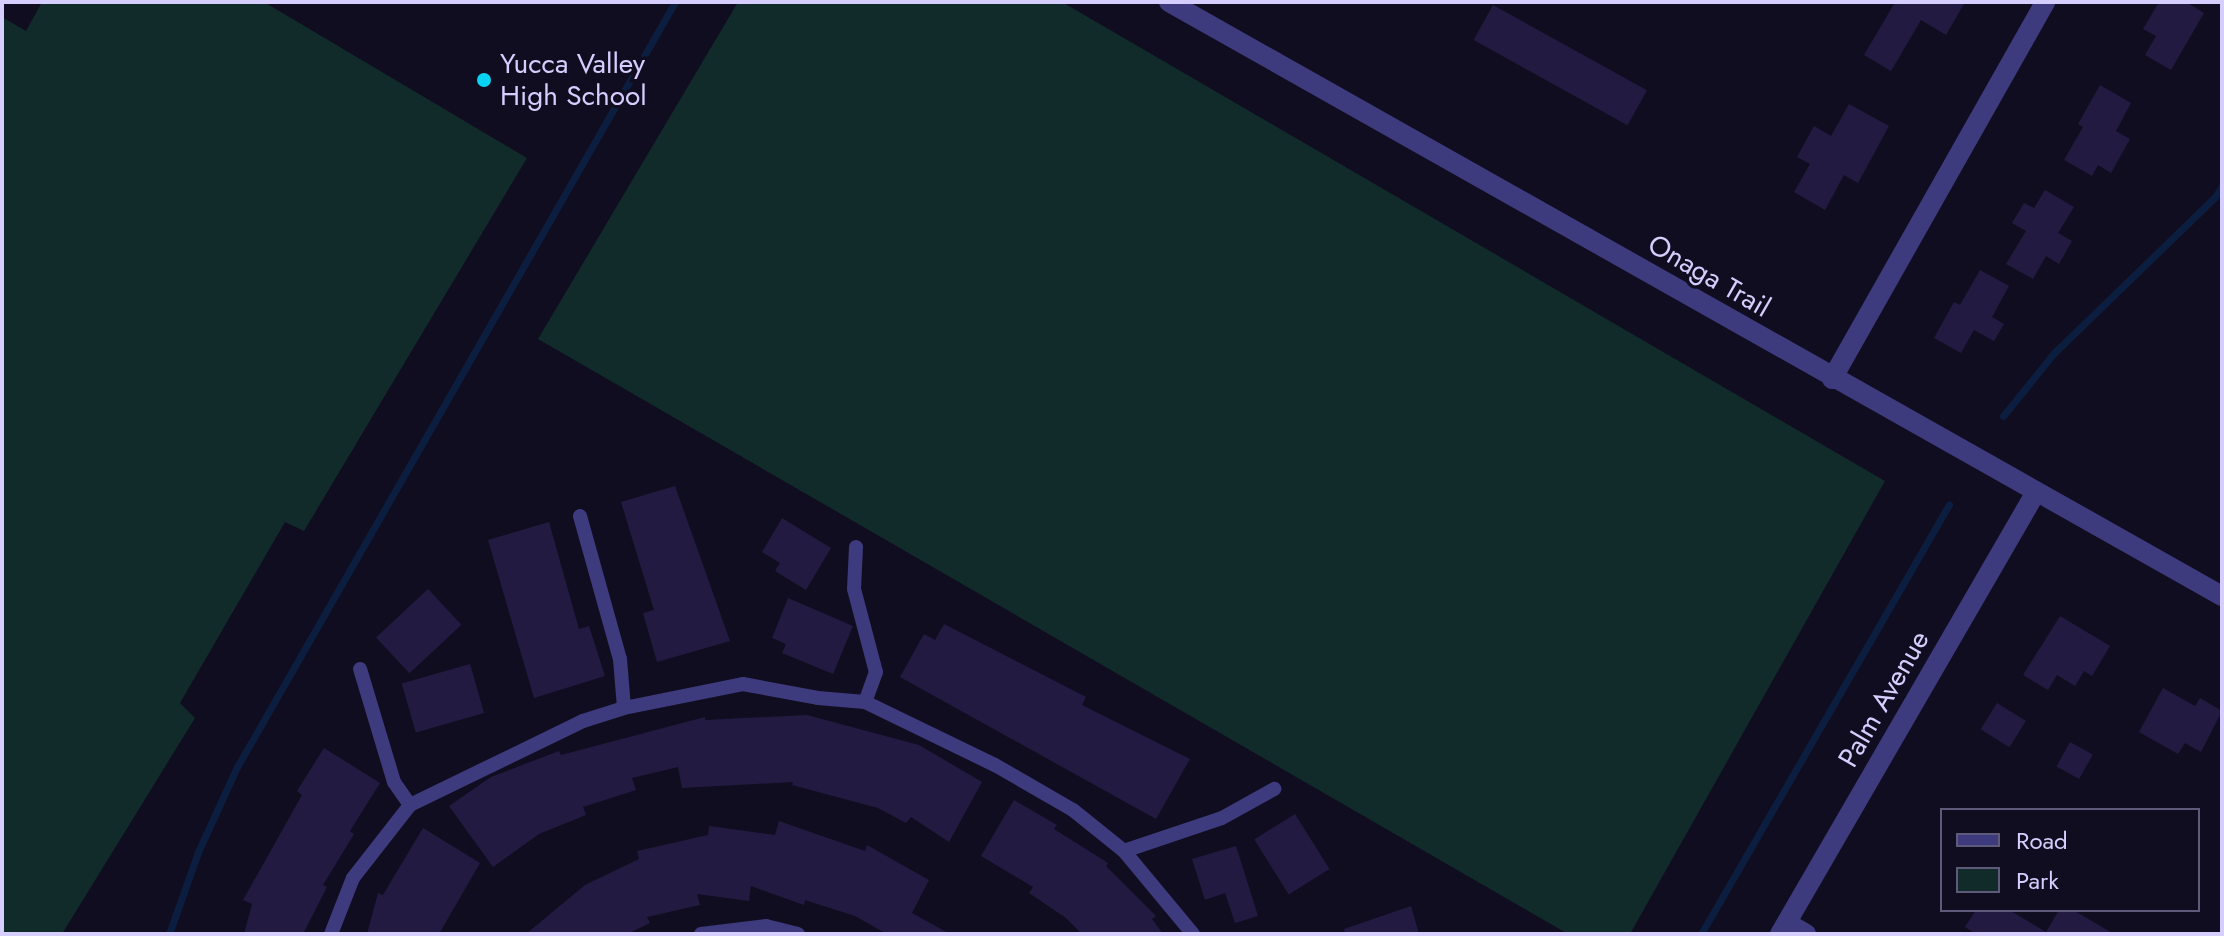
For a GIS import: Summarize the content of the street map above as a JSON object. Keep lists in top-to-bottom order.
{
  "streets": {
    "street": ["Onaga Trail", "Palm Avenue"]
  },
  "crossings": [
    ["Onaga Trail", "Palm Avenue"]
  ],
  "places": ["Yucca Valley High School"],
  "legend": ["Road", "Park"]
}
